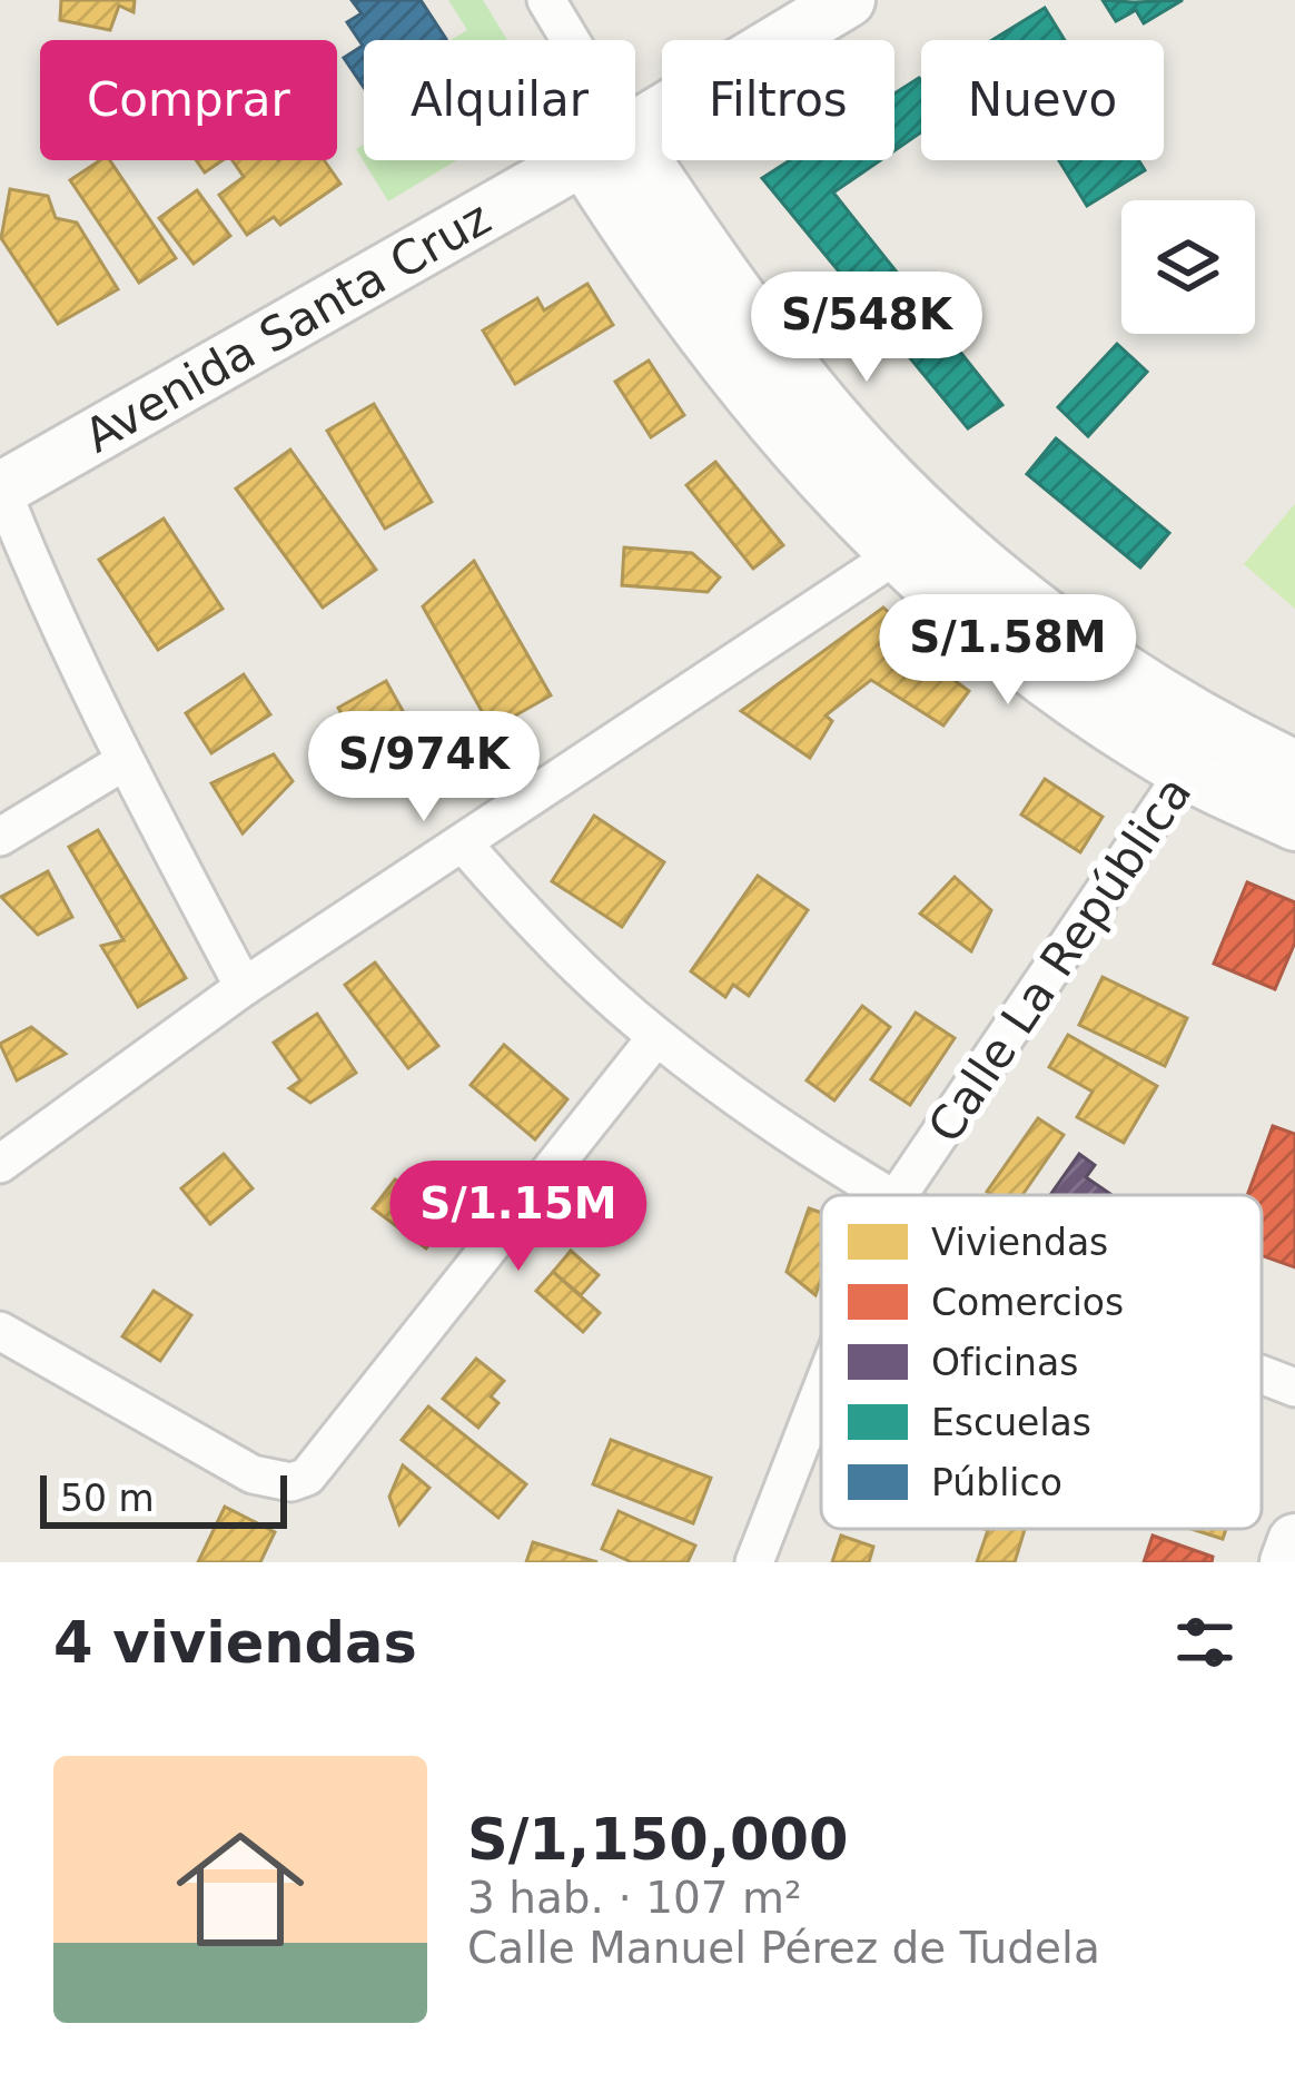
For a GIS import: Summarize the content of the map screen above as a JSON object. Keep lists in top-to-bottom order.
{
  "streets": {
    "street": ["Avenida Santa Cruz", "Calle La República"]
  },
  "legend": [
    "Viviendas",
    "Comercios",
    "Oficinas",
    "Escuelas",
    "Público"
  ],
  "scale_bar": "50 m",
  "page": {
    "chip": [
      "Comprar",
      "Alquilar",
      "Filtros",
      "Nuevo"
    ],
    "price": [
      "S/548K",
      "S/1.58M",
      "S/974K",
      "S/1.15M"
    ],
    "scale": "50 m",
    "heading": "4 viviendas",
    "list": [
      {
        "name": "S/1,150,000",
        "note": "3 hab. · 107 m² · Calle Manuel Pérez de Tudela"
      }
    ]
  }
}
